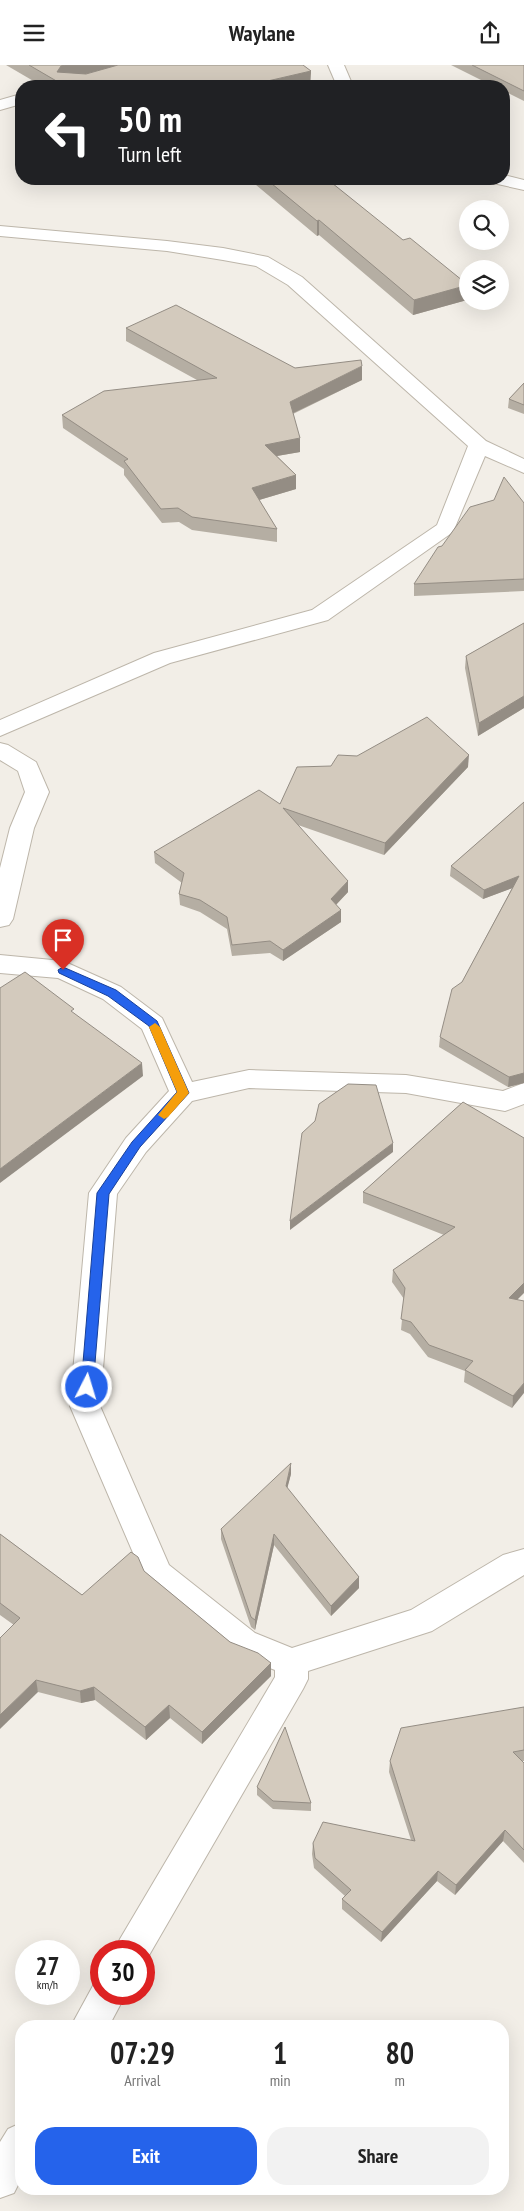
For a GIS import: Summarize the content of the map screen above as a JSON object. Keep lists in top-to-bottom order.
{
  "page": {
    "header": "Waylane",
    "turn": ["50 m", "Turn left"],
    "speed": "27 km/h",
    "limit": "30",
    "eta": [
      "07:29",
      "Arrival",
      "1",
      "min",
      "80",
      "m"
    ],
    "buttons": ["Exit", "Share"]
  }
}
